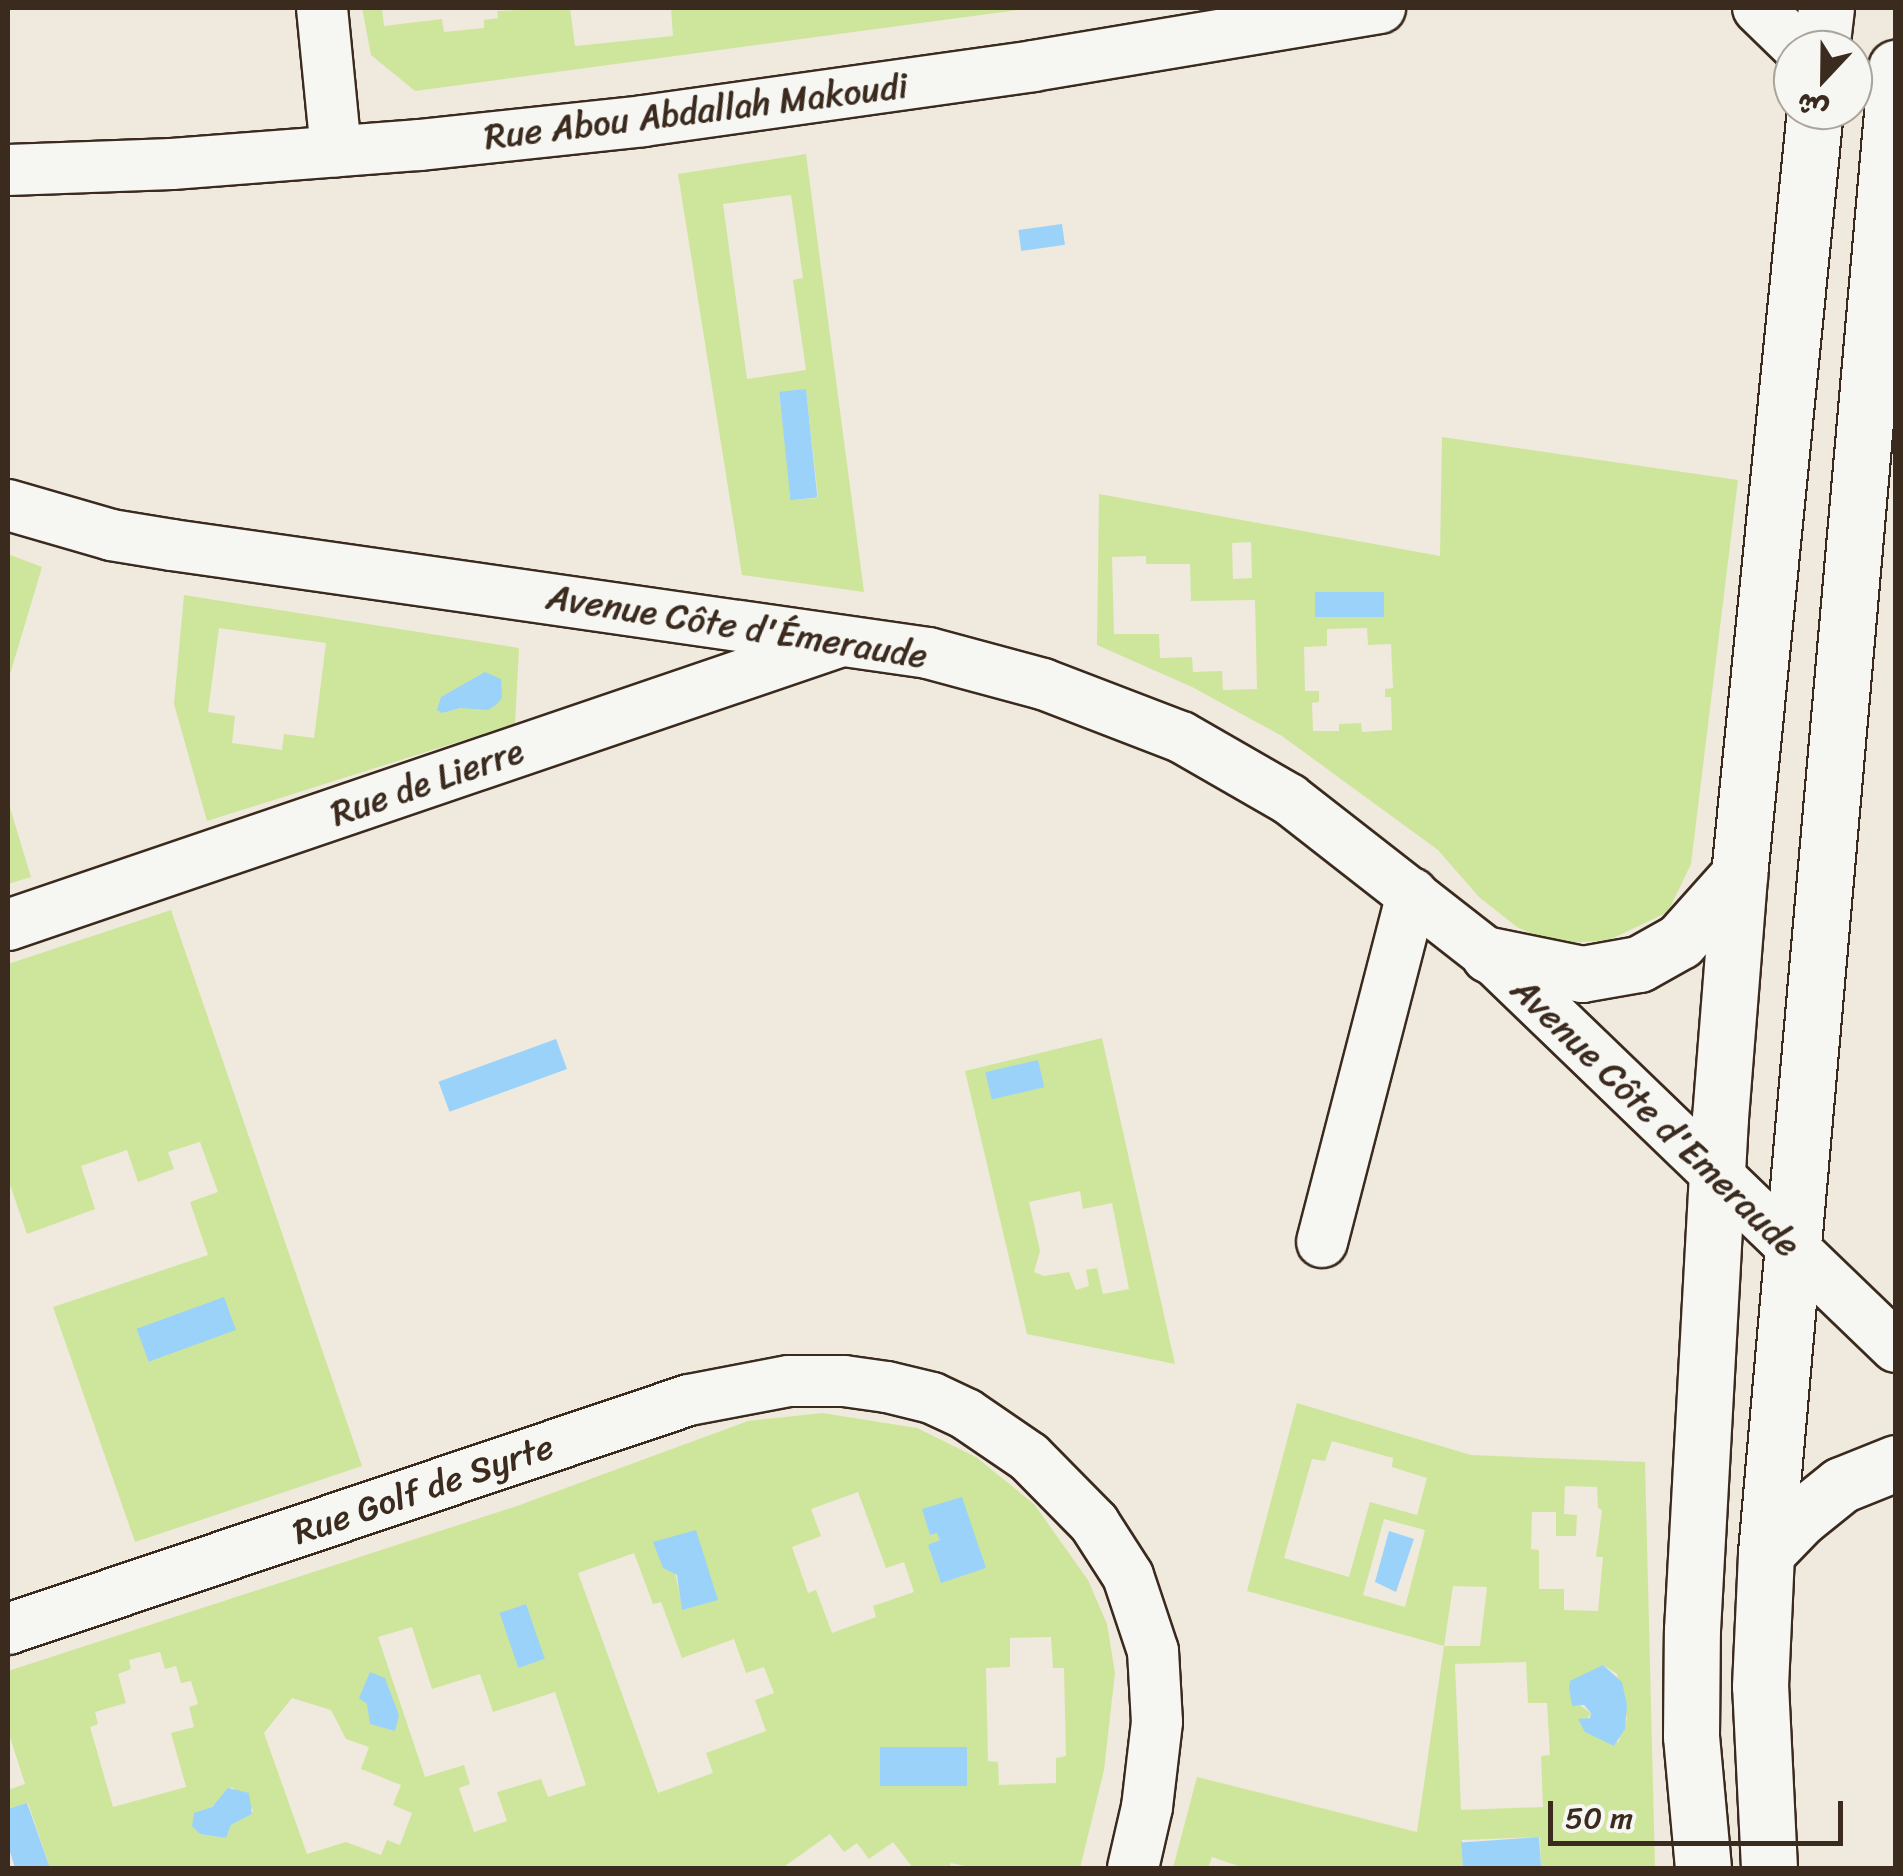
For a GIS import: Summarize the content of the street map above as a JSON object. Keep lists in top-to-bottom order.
{
  "streets": {
    "street": [
      "Rue Abou Abdallah Makoudi",
      "Avenue Côte d'Émeraude",
      "Rue de Lierre",
      "Avenue Côte d'Emeraude",
      "Rue Golf de Syrte"
    ]
  },
  "crossings": [
    ["Avenue Côte d'Émeraude", "Rue de Lierre"],
    ["Avenue Côte d'Émeraude", "Avenue Côte d'Emeraude"]
  ],
  "scale_bar": "50 m",
  "north": "bottom"
}
